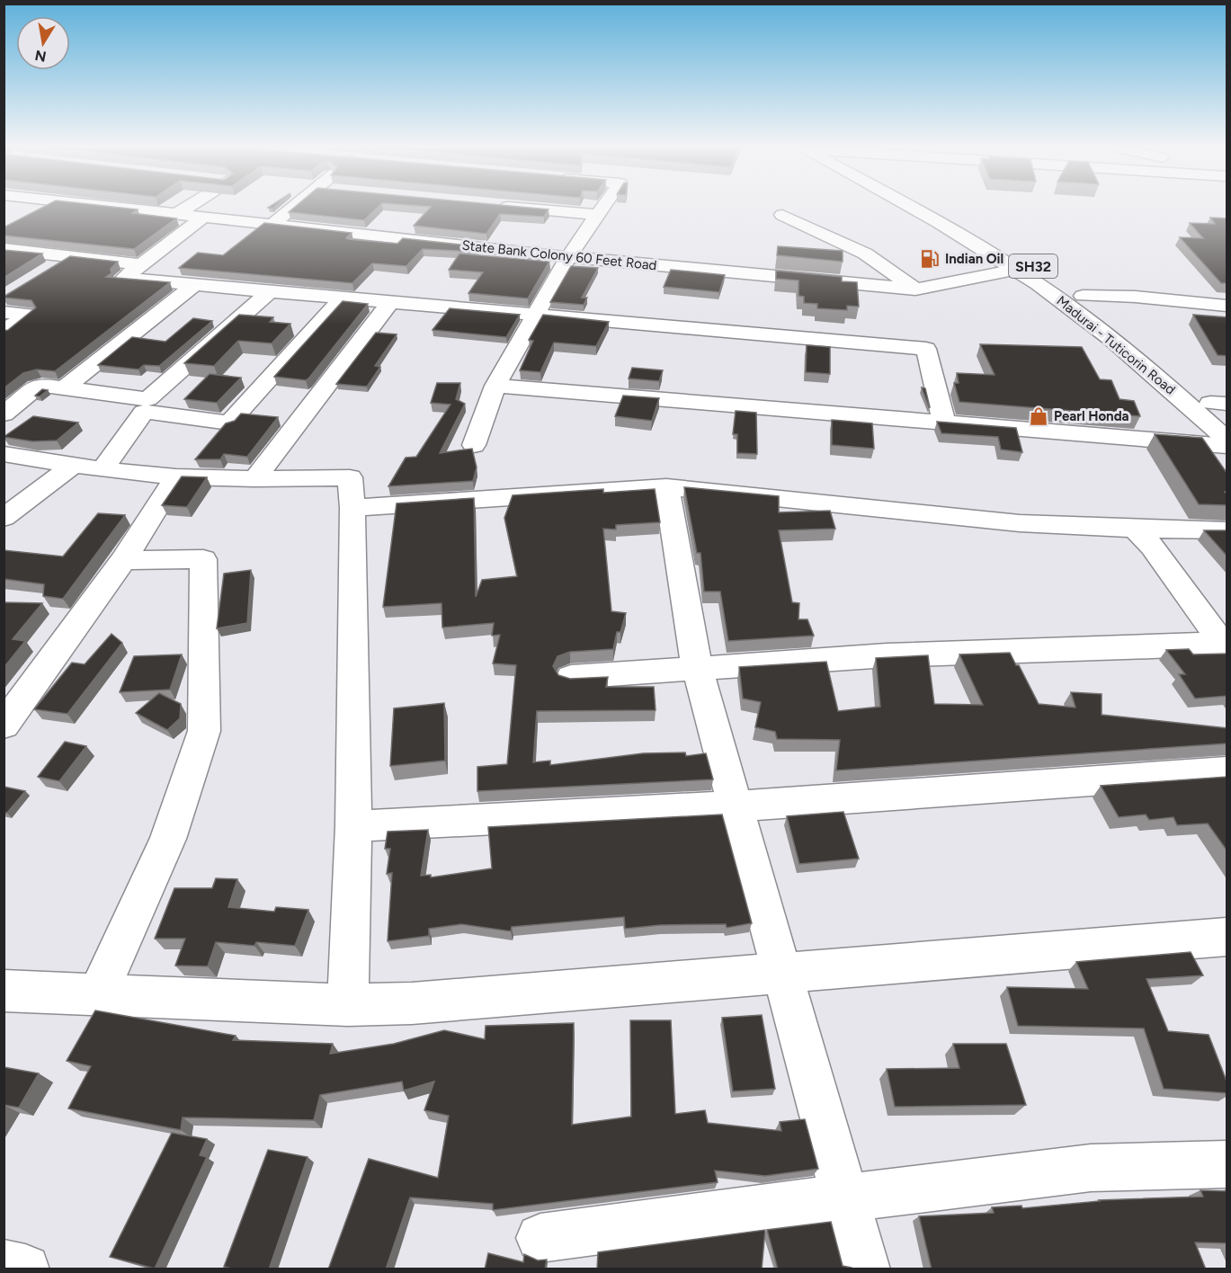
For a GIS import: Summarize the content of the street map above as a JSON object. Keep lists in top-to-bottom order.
{
  "streets": {
    "street": ["State Bank Colony 60 Feet Road", "SH32", "Madurai - Tuticorin Road"]
  },
  "crossings": [
    ["State Bank Colony 60 Feet Road", "Madurai - Tuticorin Road"]
  ],
  "places": {
    "fuel station": ["Indian Oil"],
    "shop": ["Pearl Honda"]
  },
  "north": "bottom"
}
